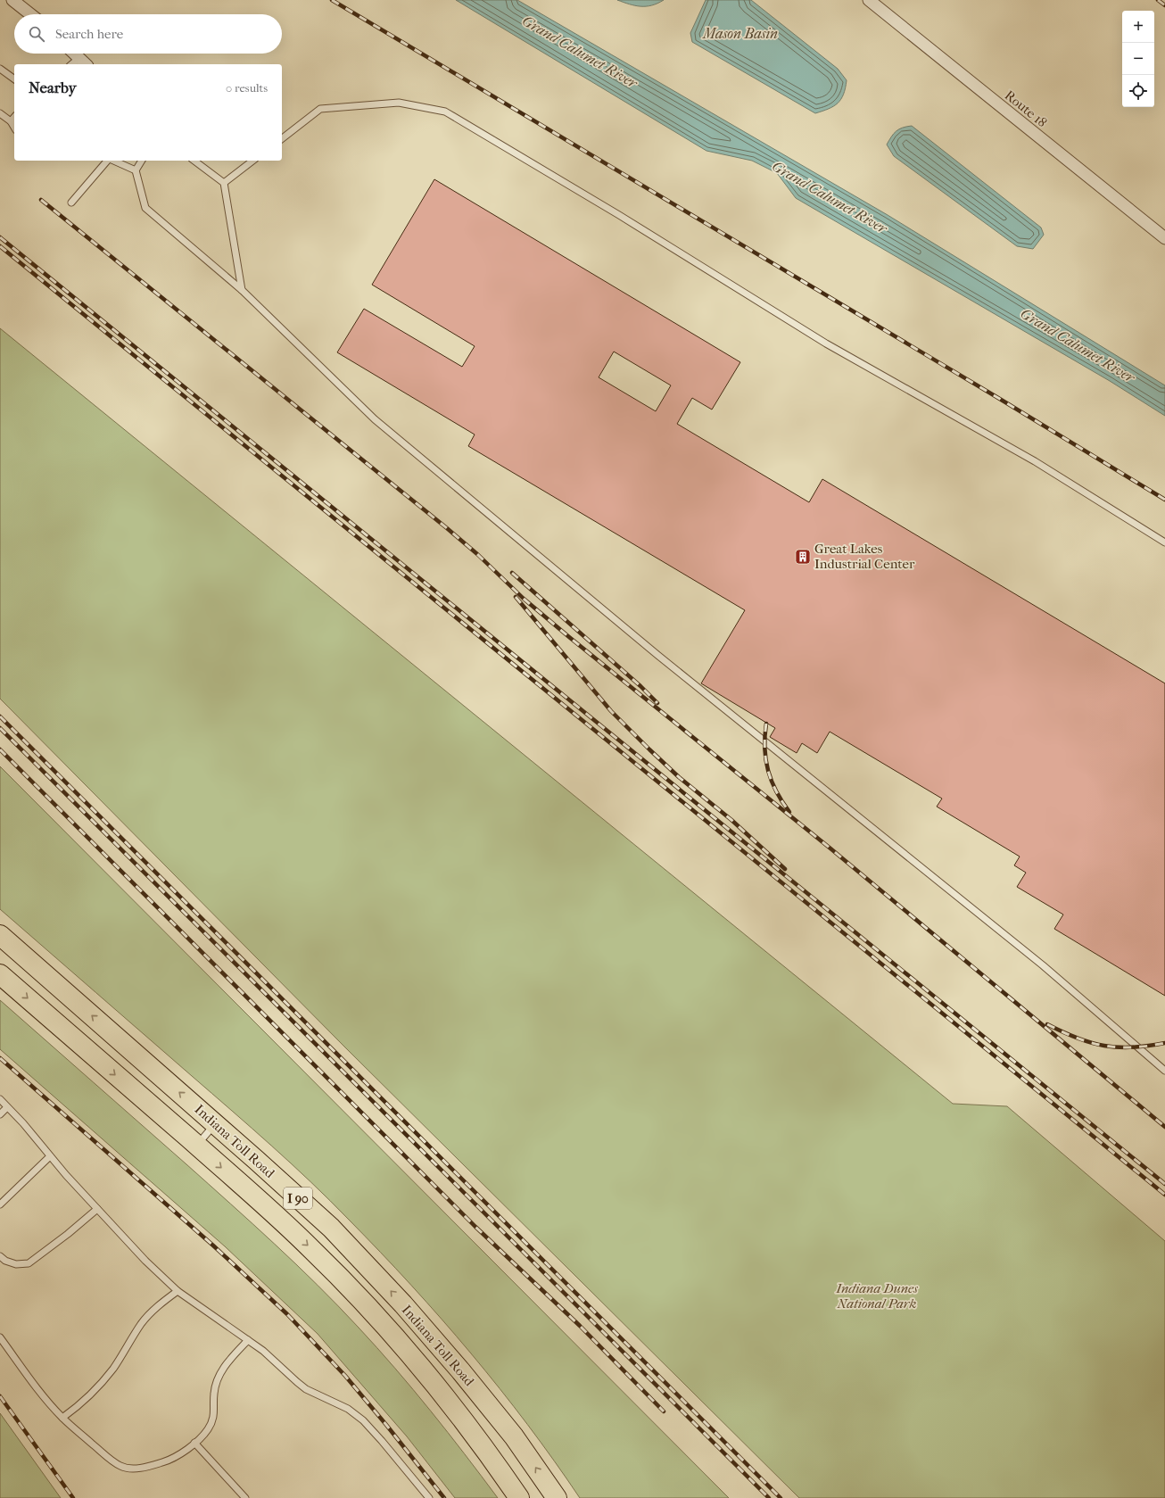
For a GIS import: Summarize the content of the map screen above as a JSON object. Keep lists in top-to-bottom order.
{
  "streets": {
    "highway": ["Indiana Toll Road", "I 90"],
    "street": ["Route 18"]
  },
  "water": ["Mason Basin", "Grand Calumet River"],
  "parks": ["Indiana Dunes National Park"],
  "places": {
    "building": ["Great Lakes Industrial Center"]
  },
  "page": {
    "map_buttons": ["+", "−"],
    "search": "Search here",
    "heading": ["Nearby", "0 results"]
  }
}
